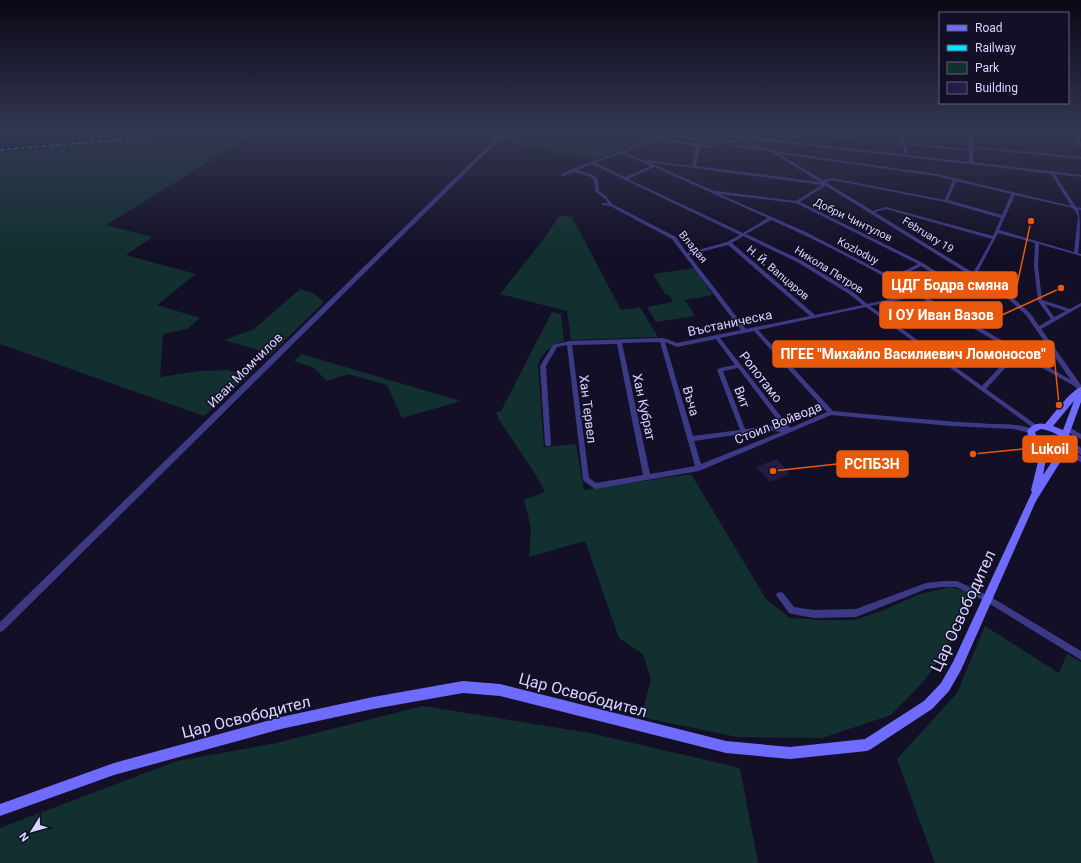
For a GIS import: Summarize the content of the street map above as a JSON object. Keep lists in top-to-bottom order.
{
  "streets": {
    "main road": ["Цар Освободител"],
    "street": [
      "Добри Чинтулов",
      "February 19",
      "Владая",
      "Kozloduy",
      "Никола Петров",
      "Н. Й. Вапцаров",
      "Въстаническа",
      "Иван Момчилов",
      "Ропотамо",
      "Вит",
      "Въча",
      "Хан Кубрат",
      "Хан Тервел",
      "Стоил Войвода"
    ]
  },
  "crossings": [
    ["Добри Чинтулов", "Kozloduy"],
    ["Добри Чинтулов", "Въстаническа"],
    ["February 19", "Kozloduy"],
    ["February 19", "Въстаническа"],
    ["Владая", "Въстаническа"],
    ["Kozloduy", "Въстаническа"],
    ["Никола Петров", "Въстаническа"],
    ["Никола Петров", "Стоил Войвода"],
    ["Н. Й. Вапцаров", "Въстаническа"],
    ["Въстаническа", "Ропотамо"],
    ["Въстаническа", "Въча"],
    ["Въстаническа", "Хан Кубрат"],
    ["Въстаническа", "Хан Тервел"],
    ["Ропотамо", "Вит"],
    ["Ропотамо", "Стоил Войвода"],
    ["Въча", "Стоил Войвода"],
    ["Хан Кубрат", "Стоил Войвода"],
    ["Хан Тервел", "Стоил Войвода"]
  ],
  "places": [
    "ЦДГ Бодра смяна",
    "I ОУ Иван Вазов",
    "ПГЕЕ \"Михайло Василиевич Ломоносов\"",
    "Lukoil",
    "РСПБЗН"
  ],
  "legend": [
    "Road",
    "Railway",
    "Park",
    "Building"
  ],
  "north": "bottom left"
}
